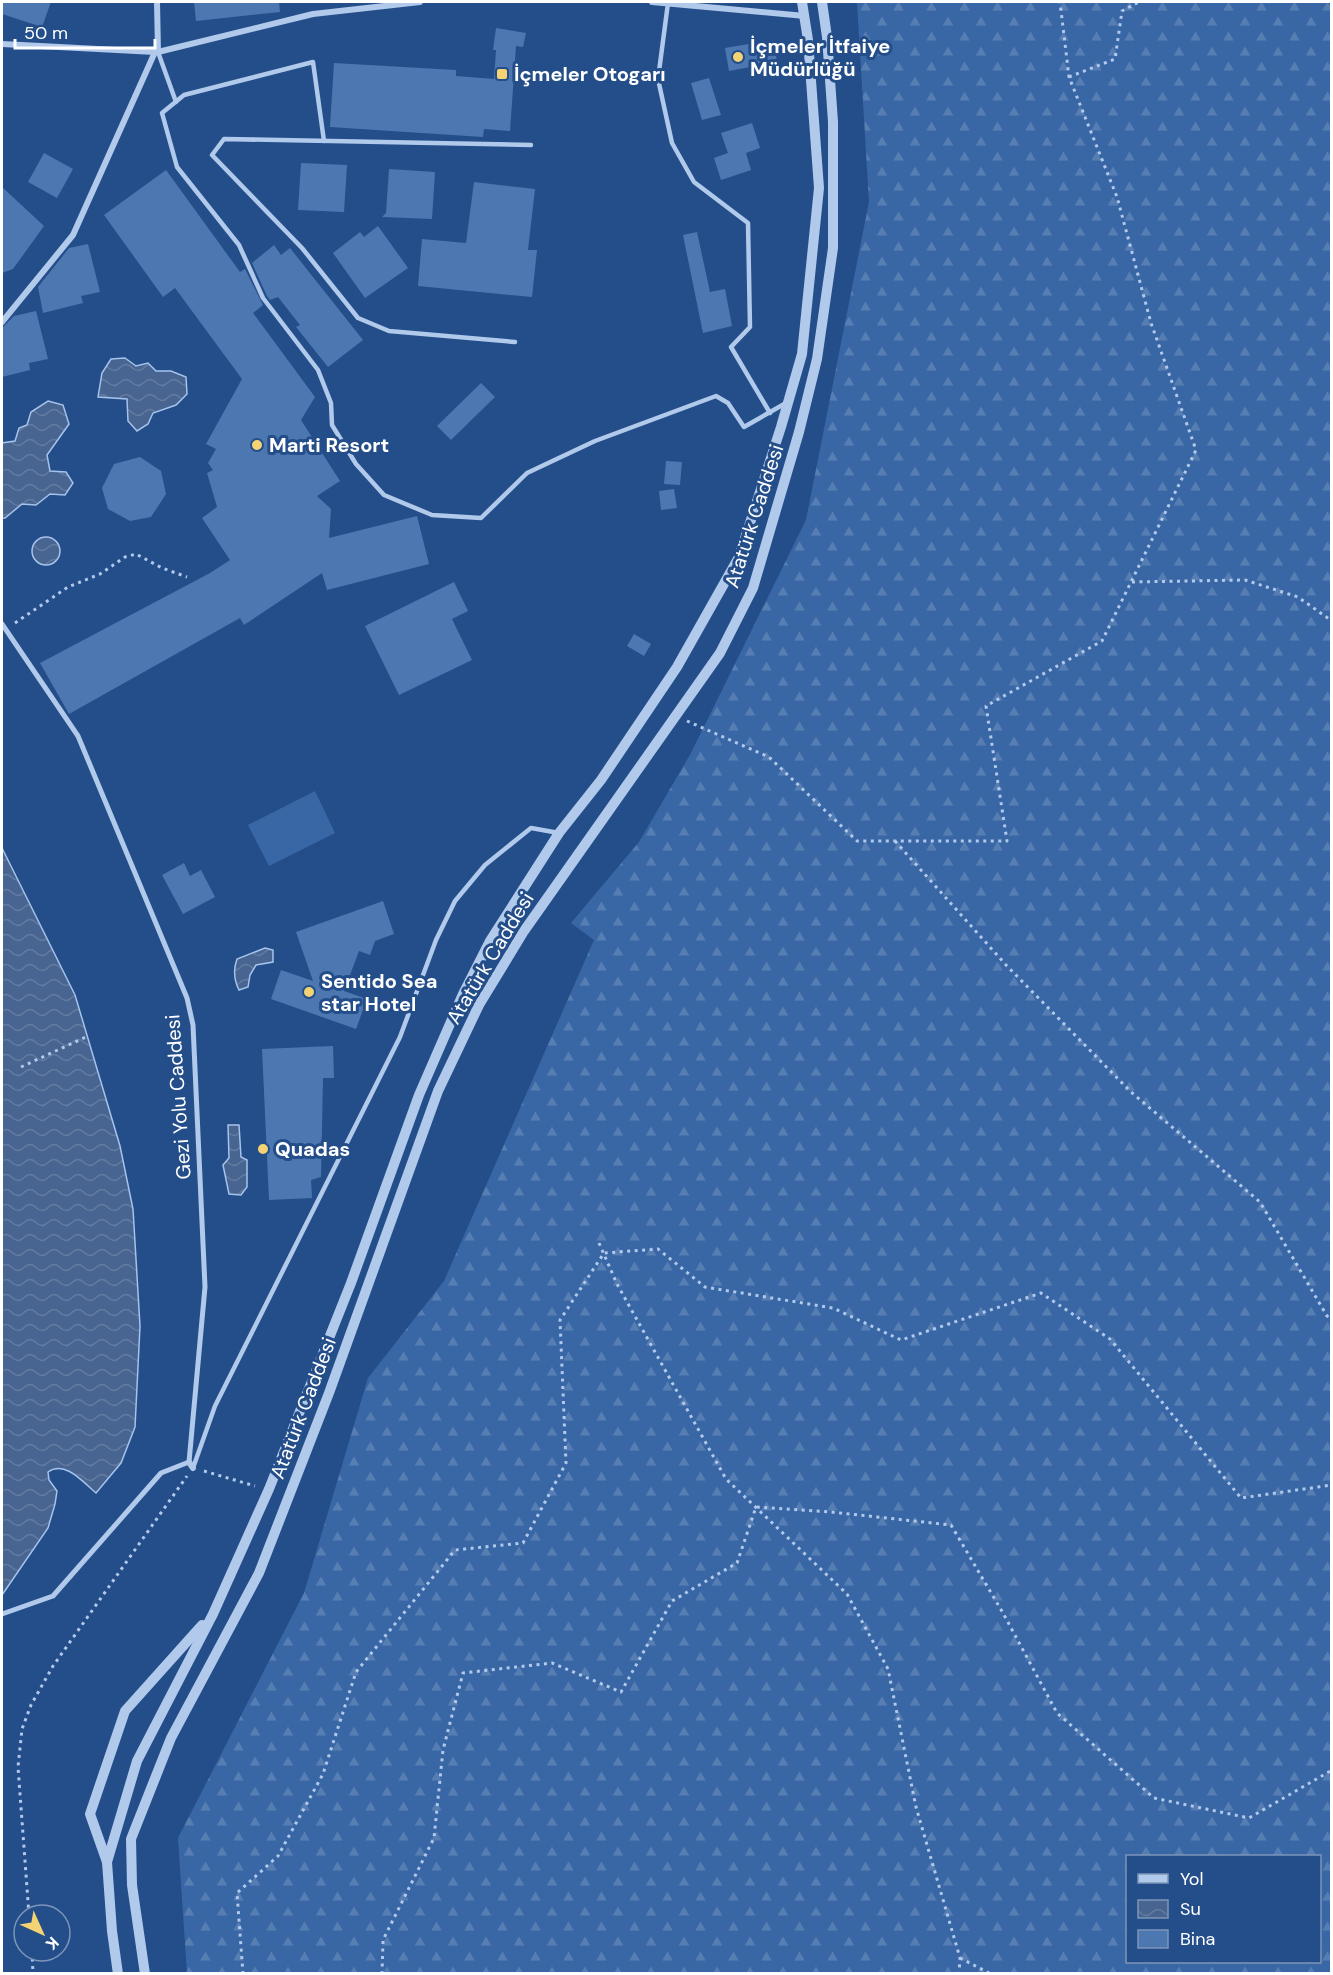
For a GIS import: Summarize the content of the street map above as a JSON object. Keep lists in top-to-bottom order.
{
  "streets": {
    "street": ["Atatürk Caddesi", "Gezi Yolu Caddesi"]
  },
  "places": {
    "other": [
      "İçmeler İtfaiye Müdürlüğü",
      "Marti Resort",
      "Sentido Sea star Hotel",
      "Quadas"
    ],
    "transit": ["İçmeler Otogarı"]
  },
  "legend": ["Yol", "Su", "Bina"],
  "scale_bar": "50 m",
  "north": "bottom right"
}
